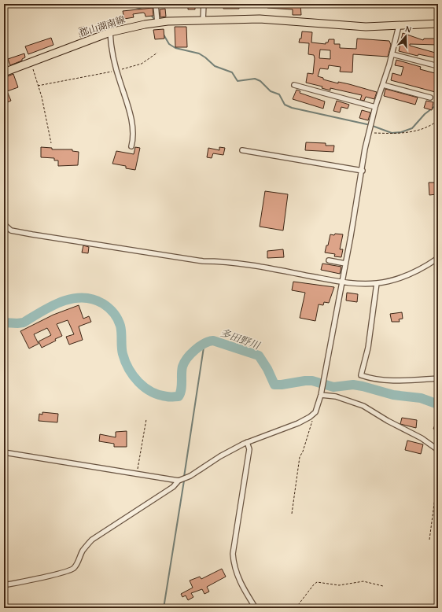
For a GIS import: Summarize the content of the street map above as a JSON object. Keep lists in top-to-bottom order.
{
  "streets": {
    "main road": ["郡山湖南線"]
  },
  "water": ["多田野川"],
  "north": "top"
}
